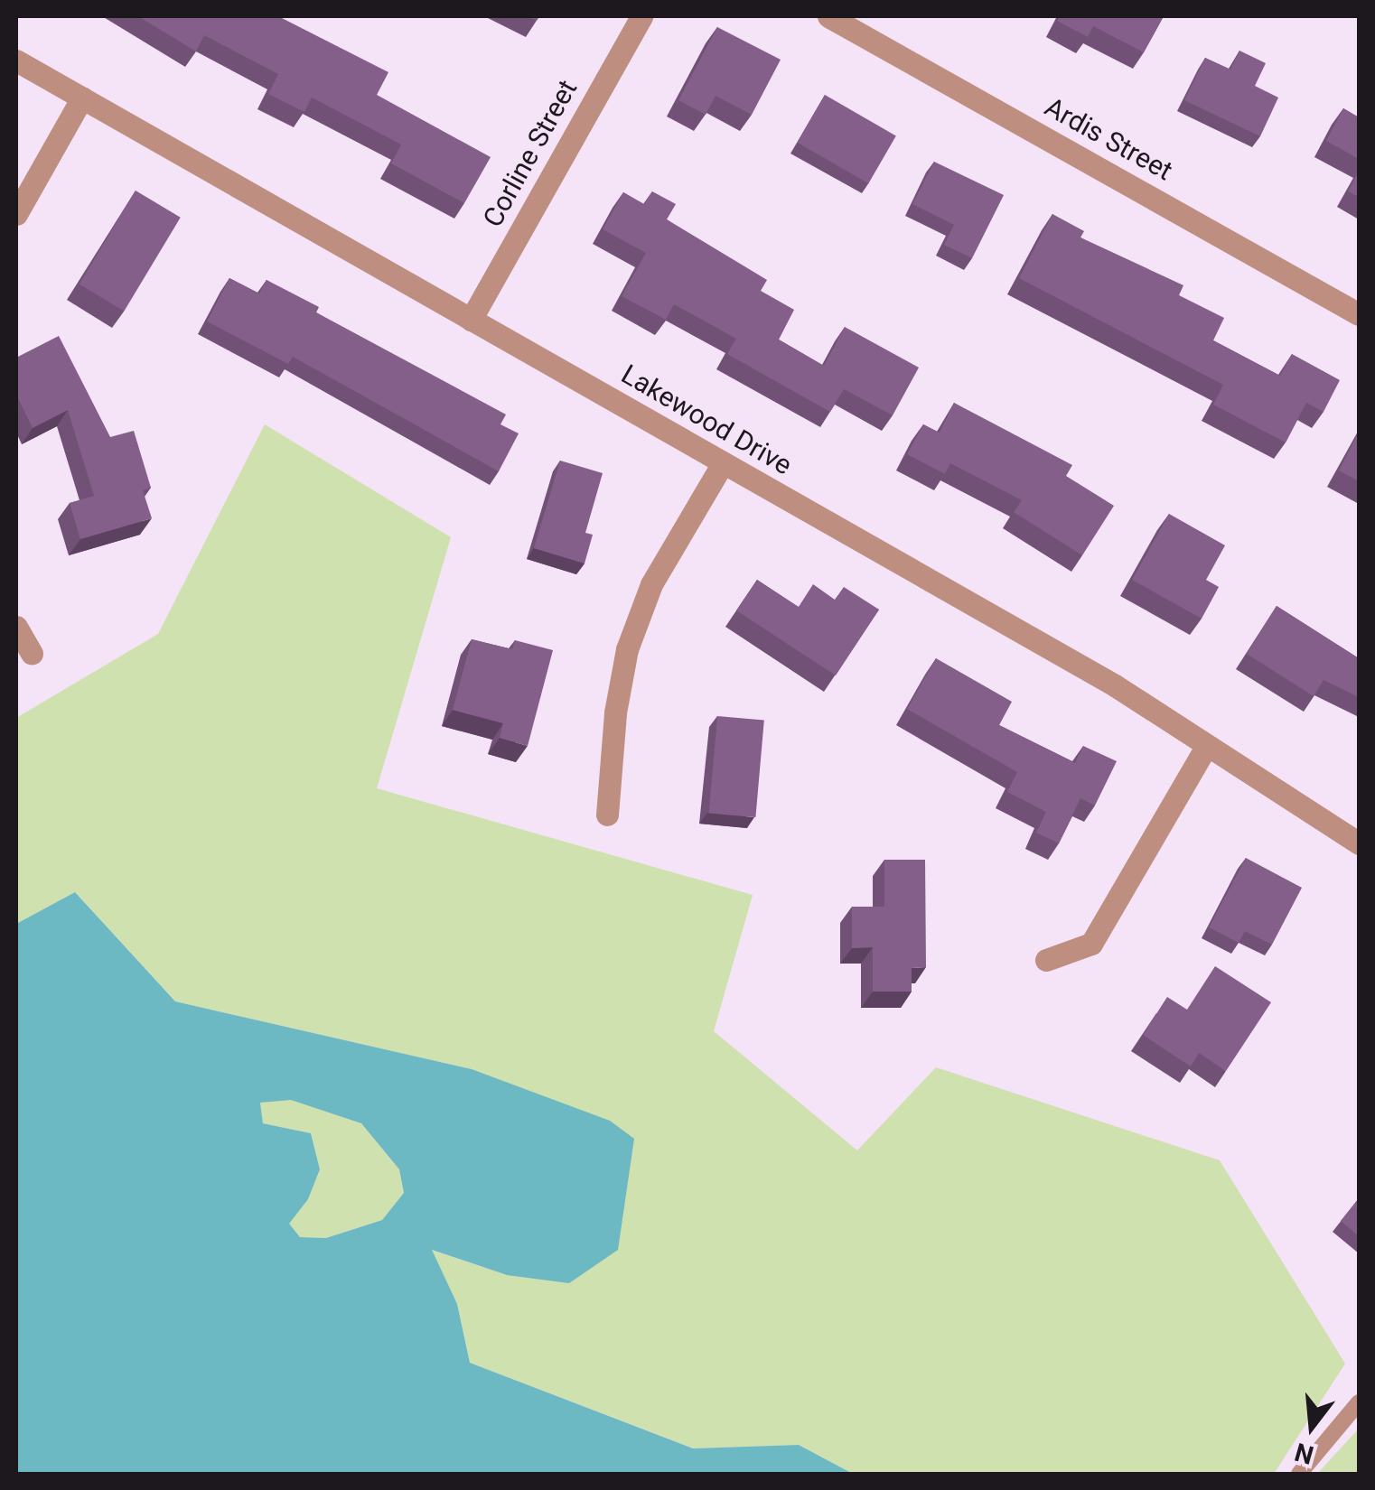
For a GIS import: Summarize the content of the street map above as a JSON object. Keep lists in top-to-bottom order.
{
  "streets": {
    "street": ["Ardis Street", "Corline Street", "Lakewood Drive"]
  },
  "crossings": [
    ["Corline Street", "Lakewood Drive"]
  ],
  "north": "bottom"
}
